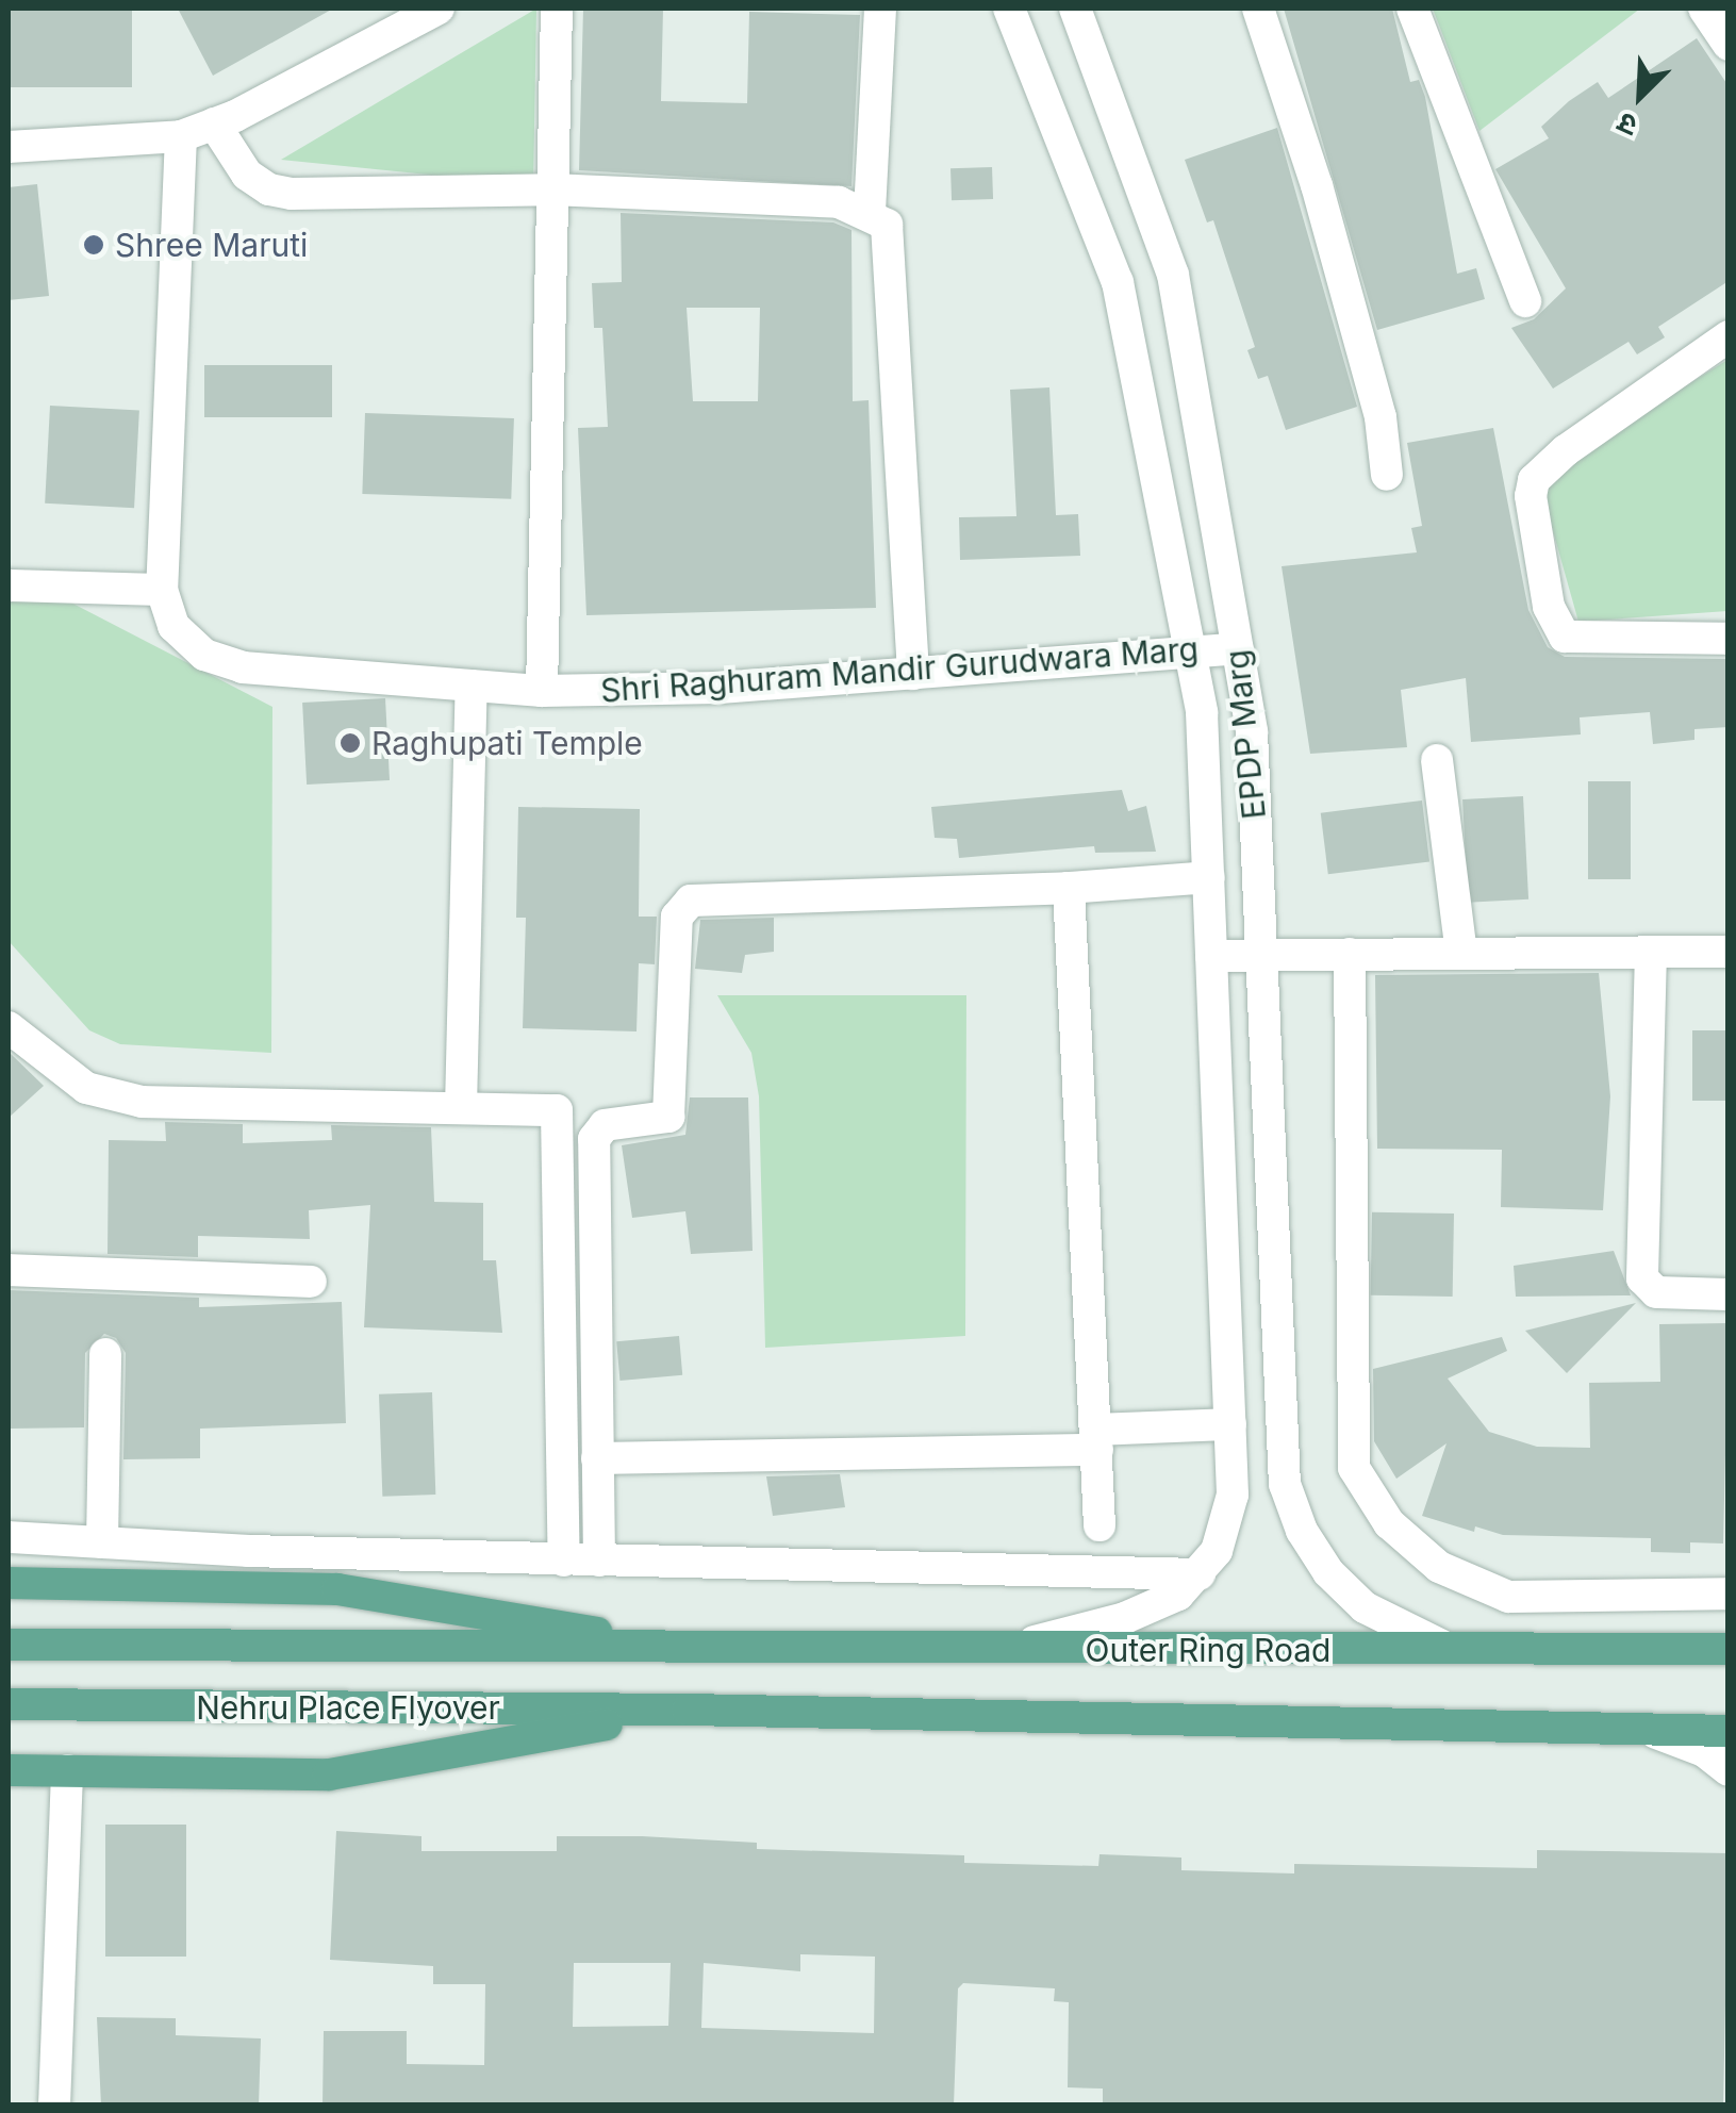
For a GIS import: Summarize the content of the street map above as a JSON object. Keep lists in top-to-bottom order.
{
  "streets": {
    "main road": ["Outer Ring Road", "Nehru Place Flyover"],
    "street": ["Shri Raghuram Mandir Gurudwara Marg", "EPDP Marg"]
  },
  "crossings": [
    ["Shri Raghuram Mandir Gurudwara Marg", "EPDP Marg"],
    ["EPDP Marg", "Outer Ring Road"],
    ["Outer Ring Road", "Nehru Place Flyover"]
  ],
  "places": ["Shree Maruti", "Raghupati Temple"],
  "north": "bottom left"
}
